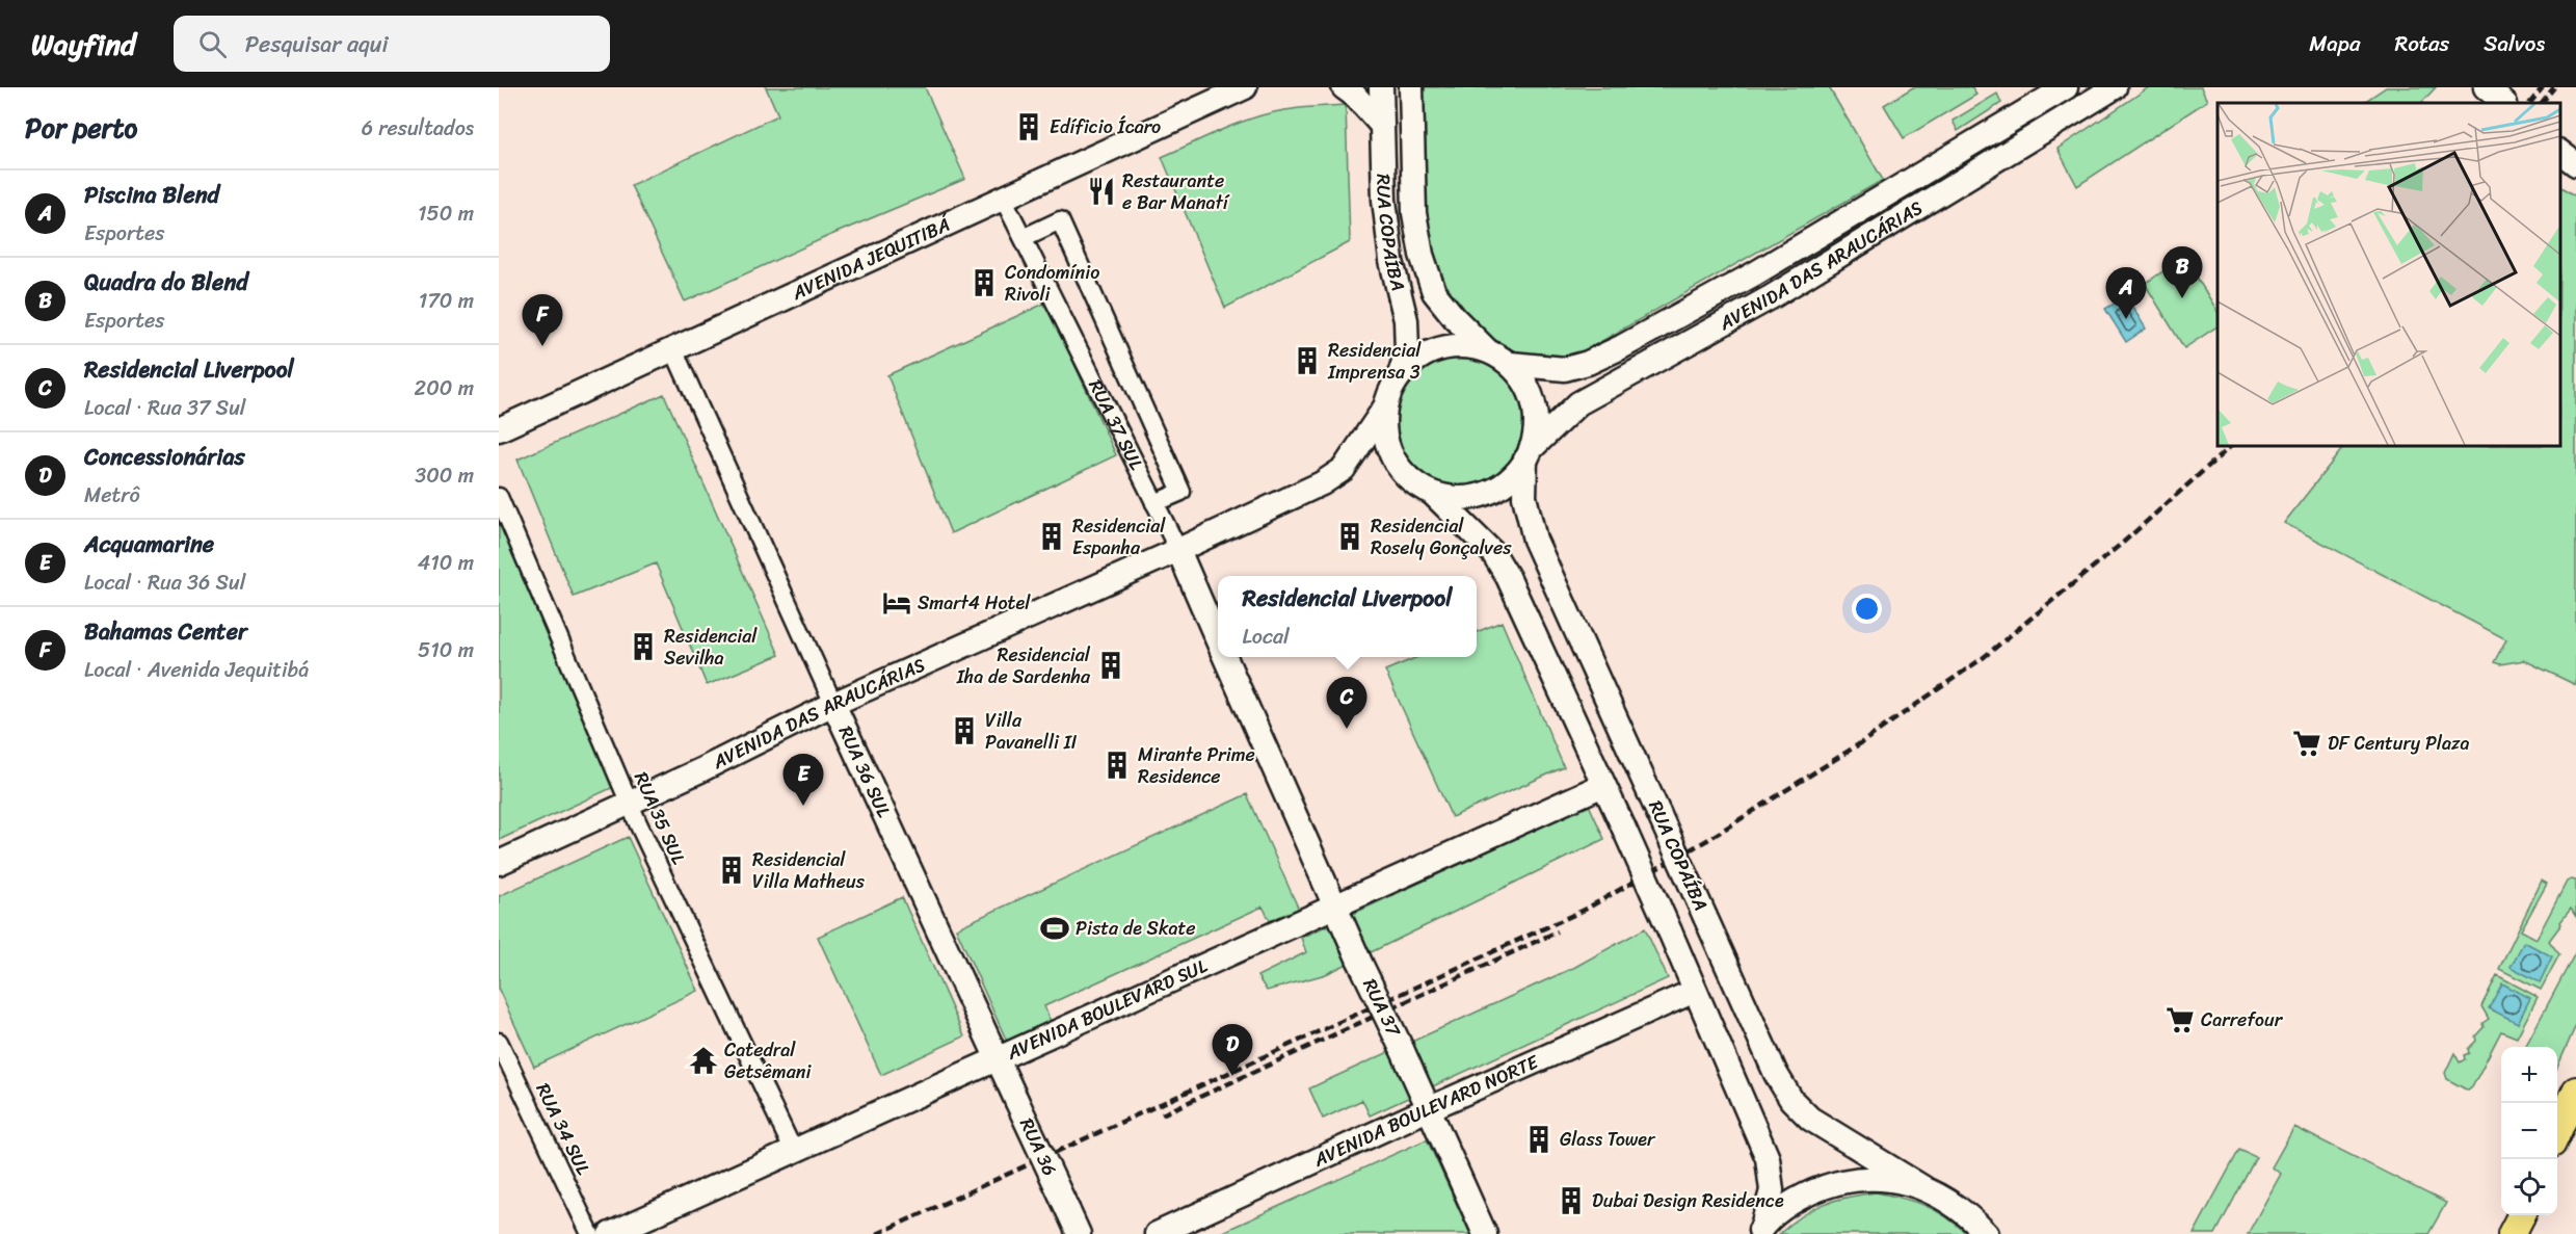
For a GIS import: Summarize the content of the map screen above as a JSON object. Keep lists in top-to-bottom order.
{
  "streets": {
    "main road": [
      "RUA COPAÍBA",
      "AVENIDA JEQUITIBÁ",
      "AVENIDA DAS ARAUCÁRIAS",
      "RUA 37 SUL",
      "RUA 36 SUL",
      "RUA 37",
      "AVENIDA BOULEVARD SUL",
      "AVENIDA BOULEVARD NORTE",
      "RUA 36"
    ],
    "street": ["RUA 35 SUL", "RUA 34 SUL"]
  },
  "crossings": [
    ["RUA COPAÍBA", "AVENIDA DAS ARAUCÁRIAS"],
    ["RUA COPAÍBA", "AVENIDA BOULEVARD SUL"],
    ["RUA COPAÍBA", "AVENIDA BOULEVARD NORTE"],
    ["AVENIDA JEQUITIBÁ", "RUA 37 SUL"],
    ["AVENIDA JEQUITIBÁ", "RUA 36 SUL"],
    ["AVENIDA DAS ARAUCÁRIAS", "RUA 37 SUL"],
    ["AVENIDA DAS ARAUCÁRIAS", "RUA 36 SUL"],
    ["AVENIDA DAS ARAUCÁRIAS", "RUA 35 SUL"],
    ["RUA 37 SUL", "RUA 37"],
    ["RUA 37 SUL", "AVENIDA BOULEVARD SUL"],
    ["RUA 36 SUL", "AVENIDA BOULEVARD SUL"],
    ["RUA 36 SUL", "RUA 36"],
    ["RUA 35 SUL", "AVENIDA BOULEVARD SUL"],
    ["RUA 37", "AVENIDA BOULEVARD SUL"],
    ["RUA 37", "AVENIDA BOULEVARD NORTE"],
    ["AVENIDA BOULEVARD SUL", "RUA 36"]
  ],
  "places": {
    "building": [
      "Edíficio Ícaro",
      "Condomínio Rivoli",
      "Residencial Imprensa 3",
      "Residencial Espanha",
      "Residencial Rosely Gonçalves",
      "Residencial Sevilha",
      "Residencial Iha de Sardenha",
      "Villa Pavanelli II",
      "Mirante Prime Residence",
      "Residencial Villa Matheus",
      "Glass Tower",
      "Dubai Design Residence"
    ],
    "restaurant": ["Restaurante e Bar Manatí"],
    "hotel": ["Smart4 Hotel"],
    "supermarket": ["DF Century Plaza", "Carrefour"],
    "sports": ["Pista de Skate"],
    "temple": ["Catedral Getsêmani"]
  },
  "page": {
    "header": "Wayfind",
    "search": "Pesquisar aqui",
    "nav": ["Mapa", "Rotas", "Salvos"],
    "heading": ["Por perto", "6 resultados"],
    "list": [
      {
        "mark": "A",
        "name": "Piscina Blend",
        "note": "Esportes",
        "value": "150 m"
      },
      {
        "mark": "B",
        "name": "Quadra do Blend",
        "note": "Esportes",
        "value": "170 m"
      },
      {
        "mark": "C",
        "name": "Residencial Liverpool",
        "note": "Local · Rua 37 Sul",
        "value": "200 m"
      },
      {
        "mark": "D",
        "name": "Concessionárias",
        "note": "Metrô",
        "value": "300 m"
      },
      {
        "mark": "E",
        "name": "Acquamarine",
        "note": "Local · Rua 36 Sul",
        "value": "410 m"
      },
      {
        "mark": "F",
        "name": "Bahamas Center",
        "note": "Local · Avenida Jequitibá",
        "value": "510 m"
      }
    ],
    "pins": [
      "B",
      "A",
      "F",
      "C",
      "E",
      "D"
    ],
    "popup": ["Residencial Liverpool", "Local"],
    "map_buttons": ["+", "−"]
  }
}
